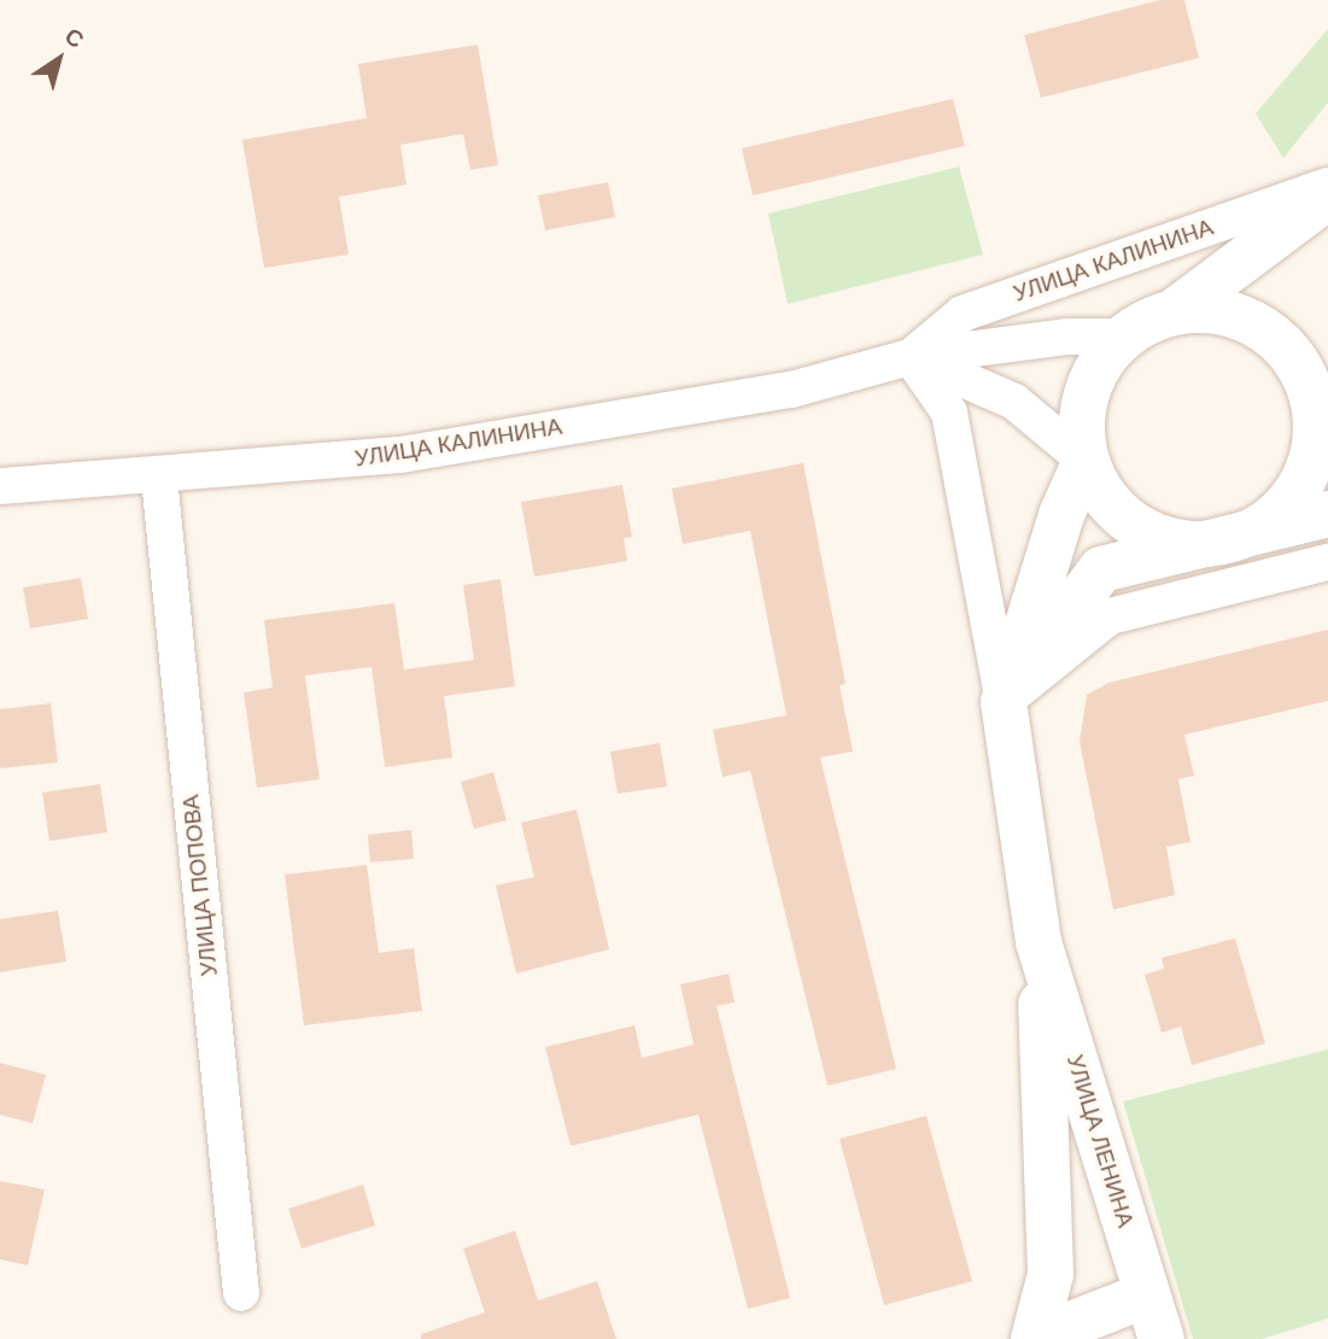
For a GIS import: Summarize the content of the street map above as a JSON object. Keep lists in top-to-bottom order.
{
  "streets": {
    "street": ["УЛИЦА КАЛИНИНА", "УЛИЦА ПОПОВА", "УЛИЦА ЛЕНИНА"]
  },
  "crossings": [
    ["УЛИЦА КАЛИНИНА", "УЛИЦА ПОПОВА"],
    ["УЛИЦА КАЛИНИНА", "УЛИЦА ЛЕНИНА"]
  ],
  "north": "top right"
}
